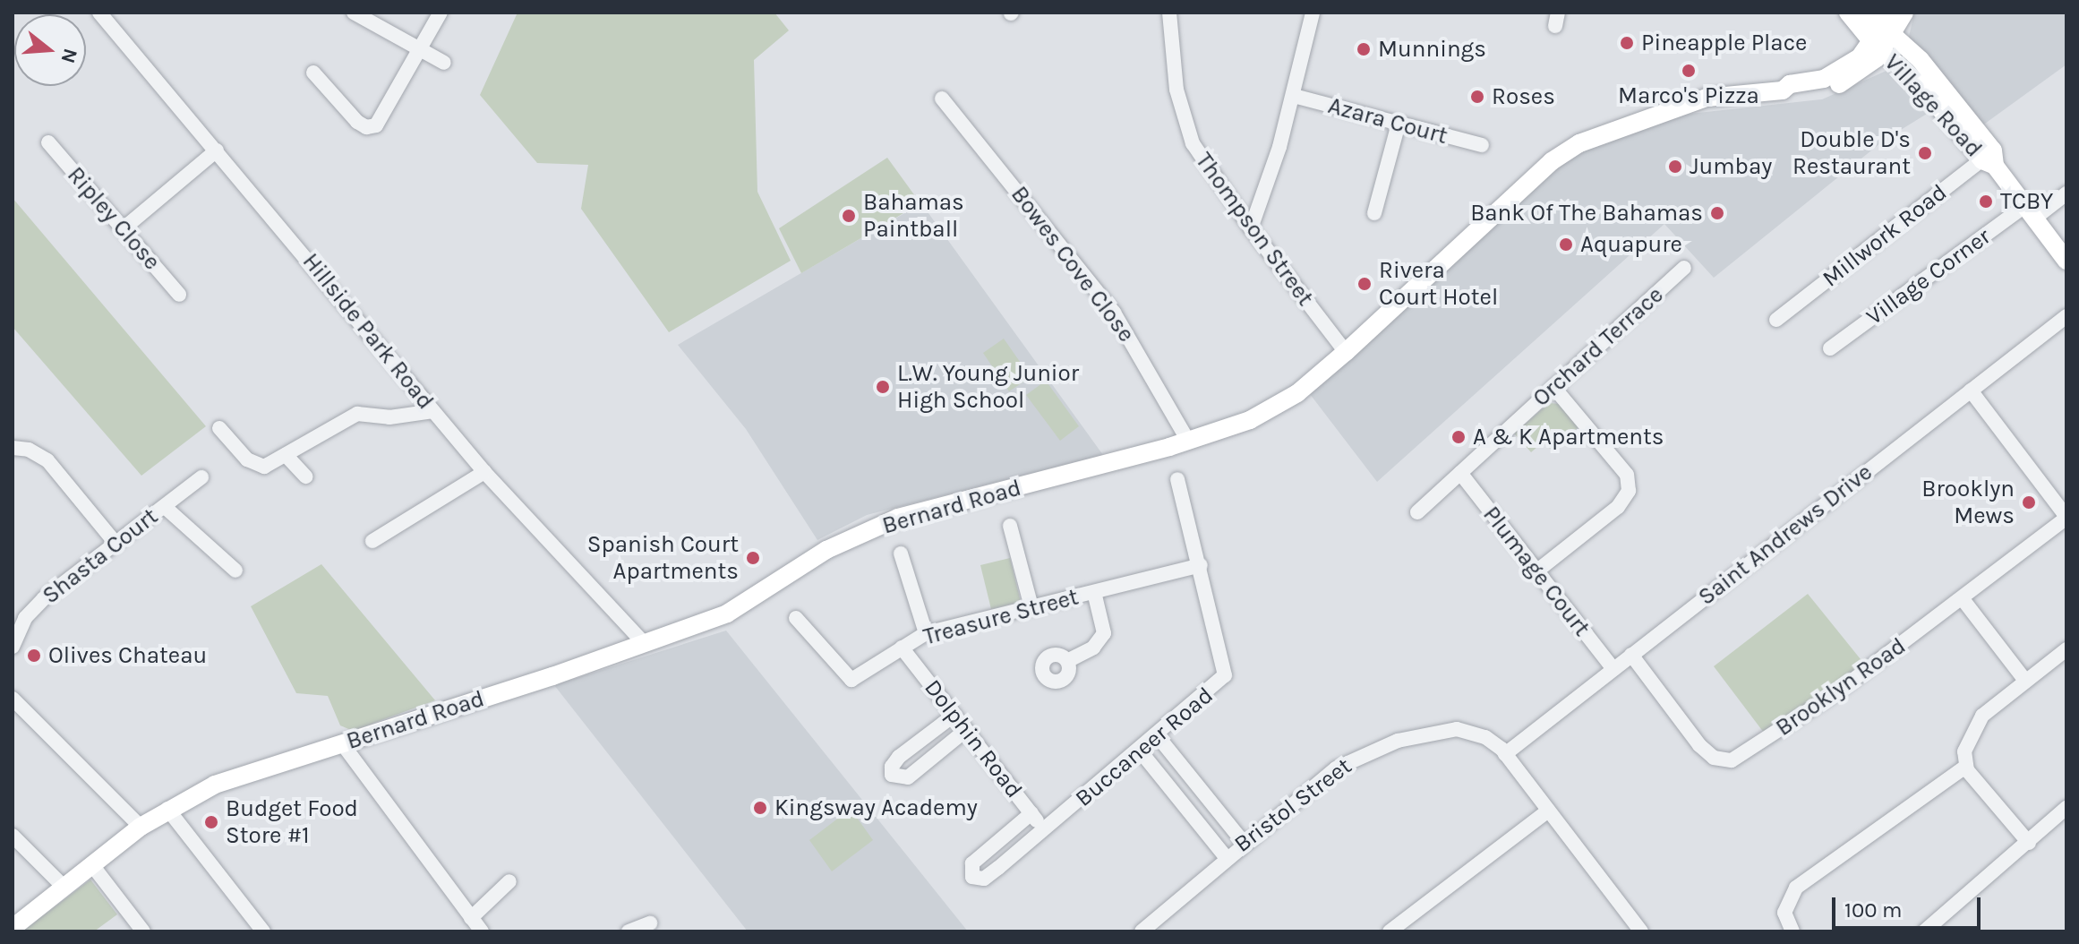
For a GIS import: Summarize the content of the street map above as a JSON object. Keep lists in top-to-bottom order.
{
  "streets": {
    "main road": ["Village Road", "Bernard Road"],
    "street": [
      "Azara Court",
      "Ripley Close",
      "Thompson Street",
      "Millwork Road",
      "Bowes Cove Close",
      "Village Corner",
      "Hillside Park Road",
      "Orchard Terrace",
      "Saint Andrews Drive",
      "Shasta Court",
      "Plumage Court",
      "Treasure Street",
      "Brooklyn Road",
      "Dolphin Road",
      "Buccaneer Road",
      "Bristol Street"
    ]
  },
  "crossings": [
    ["Village Road", "Millwork Road"],
    ["Village Road", "Village Corner"],
    ["Village Road", "Bernard Road"],
    ["Thompson Street", "Bernard Road"],
    ["Bowes Cove Close", "Bernard Road"],
    ["Hillside Park Road", "Bernard Road"],
    ["Orchard Terrace", "Plumage Court"],
    ["Saint Andrews Drive", "Plumage Court"],
    ["Saint Andrews Drive", "Brooklyn Road"],
    ["Saint Andrews Drive", "Bristol Street"],
    ["Treasure Street", "Dolphin Road"],
    ["Treasure Street", "Buccaneer Road"],
    ["Dolphin Road", "Buccaneer Road"]
  ],
  "places": [
    "Pineapple Place",
    "Munnings",
    "Marco's Pizza",
    "Roses",
    "Double D's Restaurant",
    "Jumbay",
    "TCBY",
    "Bank Of The Bahamas",
    "Bahamas Paintball",
    "Aquapure",
    "Rivera Court Hotel",
    "L.W. Young Junior High School",
    "A & K Apartments",
    "Brooklyn Mews",
    "Spanish Court Apartments",
    "Olives Chateau",
    "Kingsway Academy",
    "Budget Food Store #1"
  ],
  "scale_bar": "100 m",
  "north": "right"
}
